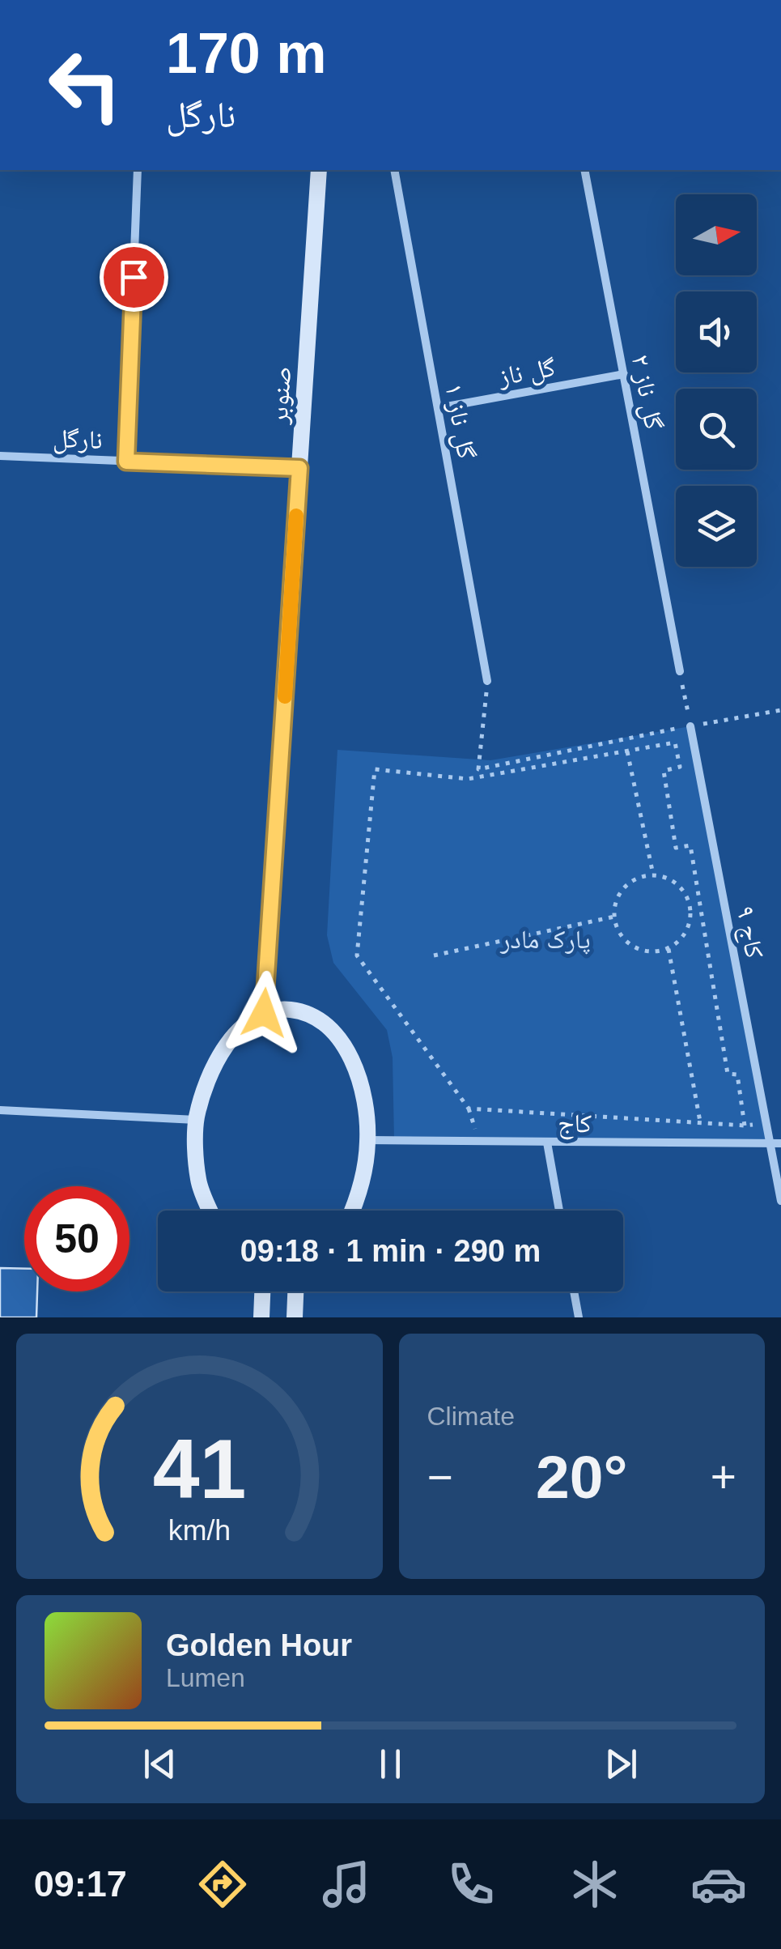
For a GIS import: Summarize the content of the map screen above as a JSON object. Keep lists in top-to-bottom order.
{
  "streets": {
    "main road": ["صنوبر"],
    "street": [
      "گل ناز",
      "گل ناز ۲",
      "گل ناز ۱",
      "نارگل",
      "کاج ۹",
      "کاج"
    ]
  },
  "crossings": [
    ["گل ناز", "گل ناز ۲"],
    ["گل ناز", "گل ناز ۱"],
    ["صنوبر", "نارگل"],
    ["کاج ۹", "کاج"]
  ],
  "parks": ["پارک مادر"],
  "north": "right",
  "page": {
    "turn": ["170 m", "نارگل"],
    "limit": "50",
    "trip": "09:18 · 1 min · 290 m",
    "tile": "Climate",
    "heat": ["−", "20°", "+"],
    "song": ["Golden Hour", "Lumen"],
    "tabs": "09:17",
    "gauge": ["41", "km/h"]
  }
}
